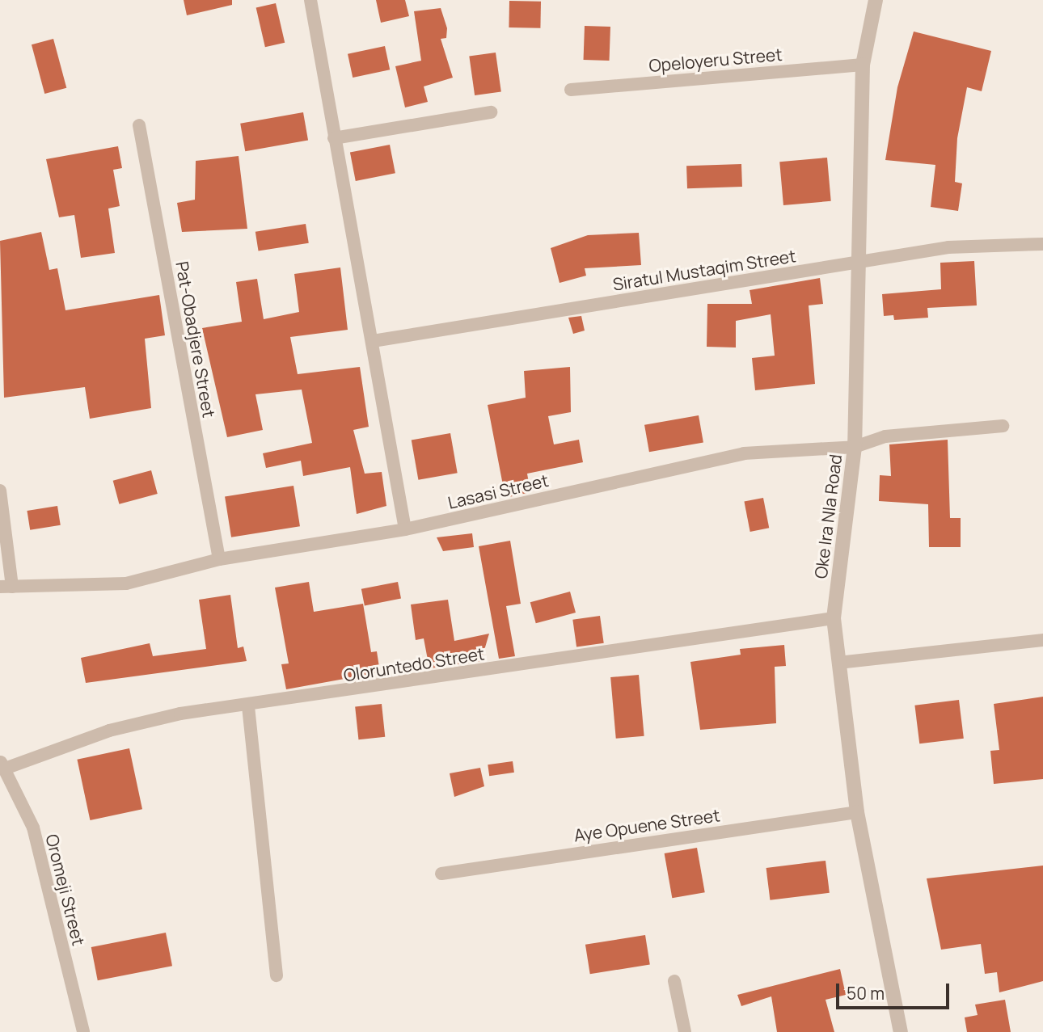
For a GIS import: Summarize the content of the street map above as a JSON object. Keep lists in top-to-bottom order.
{
  "streets": {
    "street": [
      "Opeloyeru Street",
      "Siratul Mustaqim Street",
      "Pat-Obadjere Street",
      "Lasasi Street",
      "Oke Ira Nla Road",
      "Oloruntedo Street",
      "Aye Opuene Street",
      "Oromeji Street"
    ]
  },
  "crossings": [
    ["Opeloyeru Street", "Oke Ira Nla Road"],
    ["Siratul Mustaqim Street", "Oke Ira Nla Road"],
    ["Pat-Obadjere Street", "Lasasi Street"],
    ["Lasasi Street", "Oke Ira Nla Road"],
    ["Oke Ira Nla Road", "Oloruntedo Street"],
    ["Oke Ira Nla Road", "Aye Opuene Street"],
    ["Oloruntedo Street", "Oromeji Street"]
  ],
  "scale_bar": "50 m"
}
